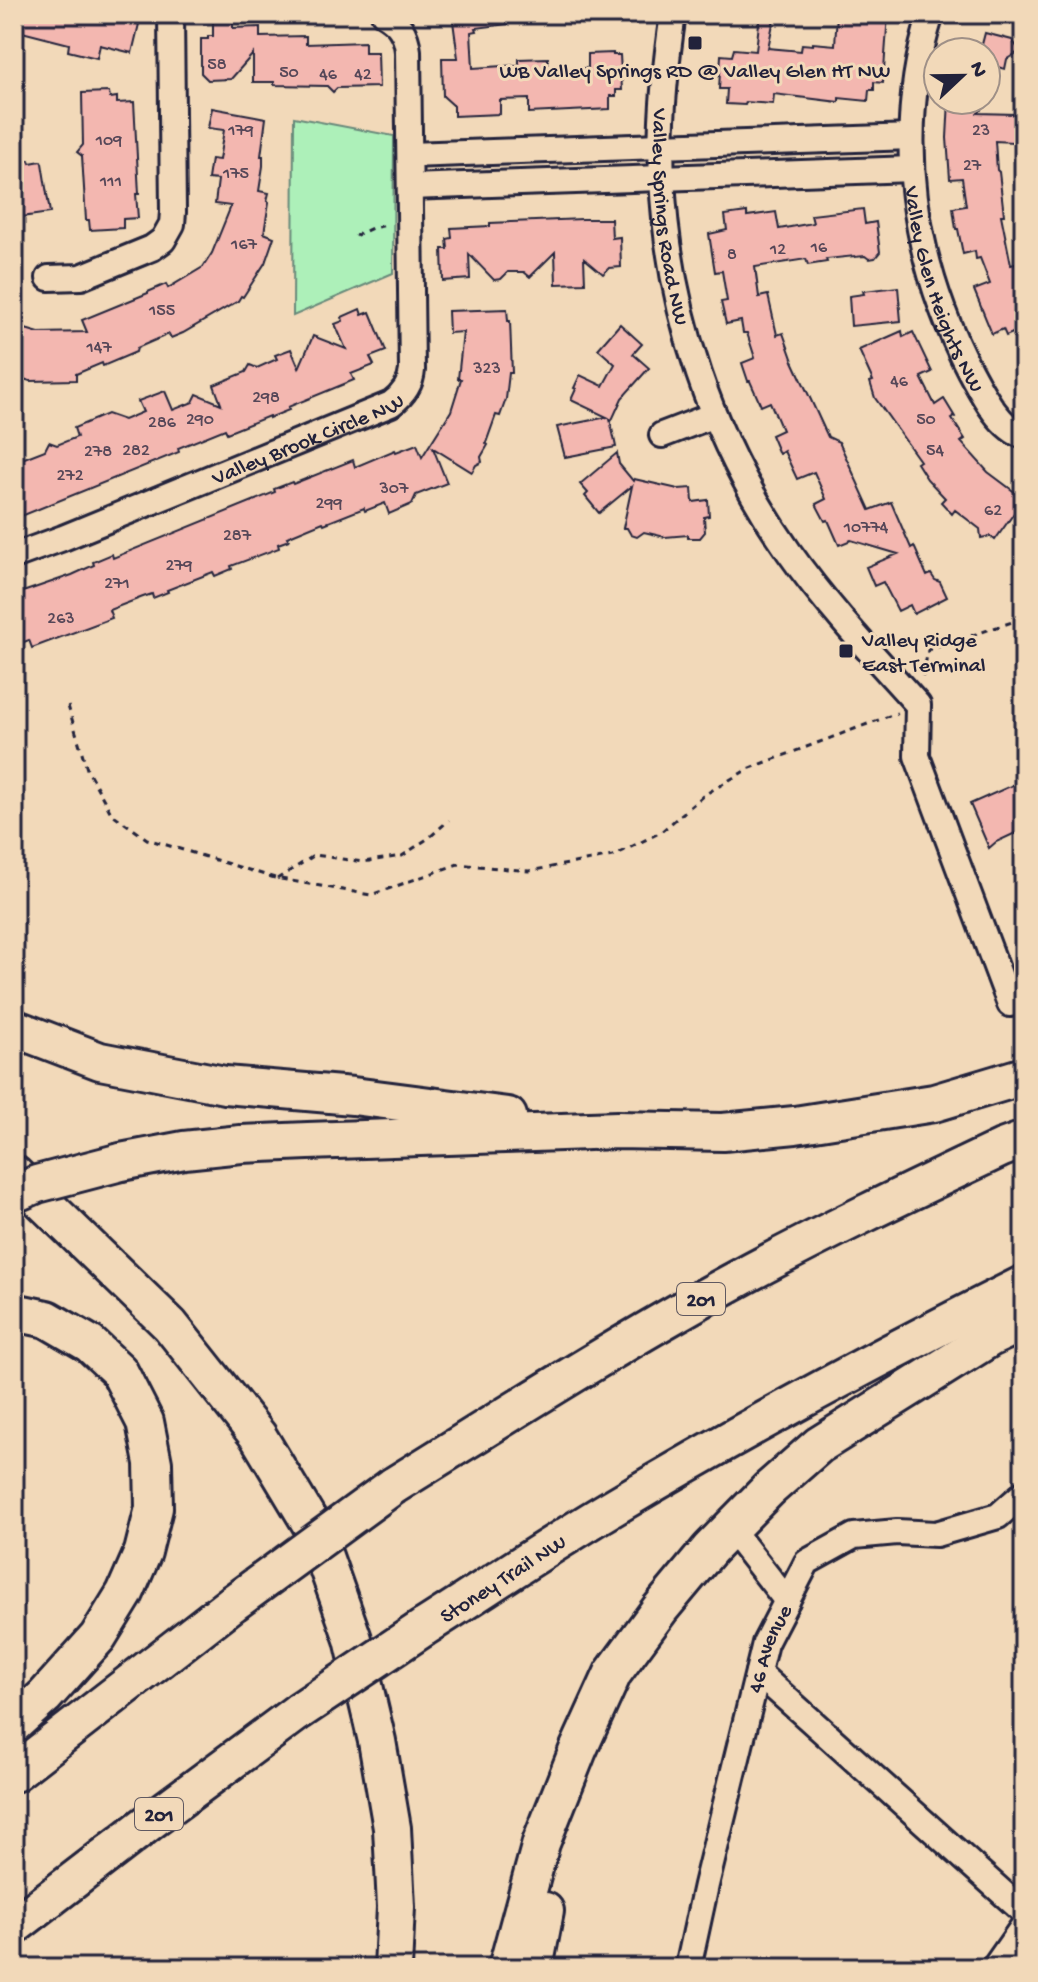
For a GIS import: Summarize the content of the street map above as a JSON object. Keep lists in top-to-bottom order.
{
  "streets": {
    "highway": ["201", "Stoney Trail NW"],
    "street": [
      "Valley Springs Road NW",
      "Valley Glen Heights NW",
      "Valley Brook Circle NW",
      "46 Avenue"
    ]
  },
  "crossings": [
    ["Valley Springs Road NW", "Valley Glen Heights NW"]
  ],
  "places": {
    "transit": ["WB Valley Springs RD @ Valley Glen HT NW", "Valley Ridge East Terminal"]
  },
  "house_numbers": [
    "58",
    "50",
    "46",
    "42",
    "179",
    "23",
    "109",
    "27",
    "175",
    "111",
    "167",
    "16",
    "12",
    "8",
    "155",
    "147",
    "323",
    "46",
    "298",
    "290",
    "50",
    "286",
    "282",
    "54",
    "278",
    "272",
    "307",
    "299",
    "62",
    "10774",
    "287",
    "279",
    "271",
    "263"
  ],
  "north": "right"
}
